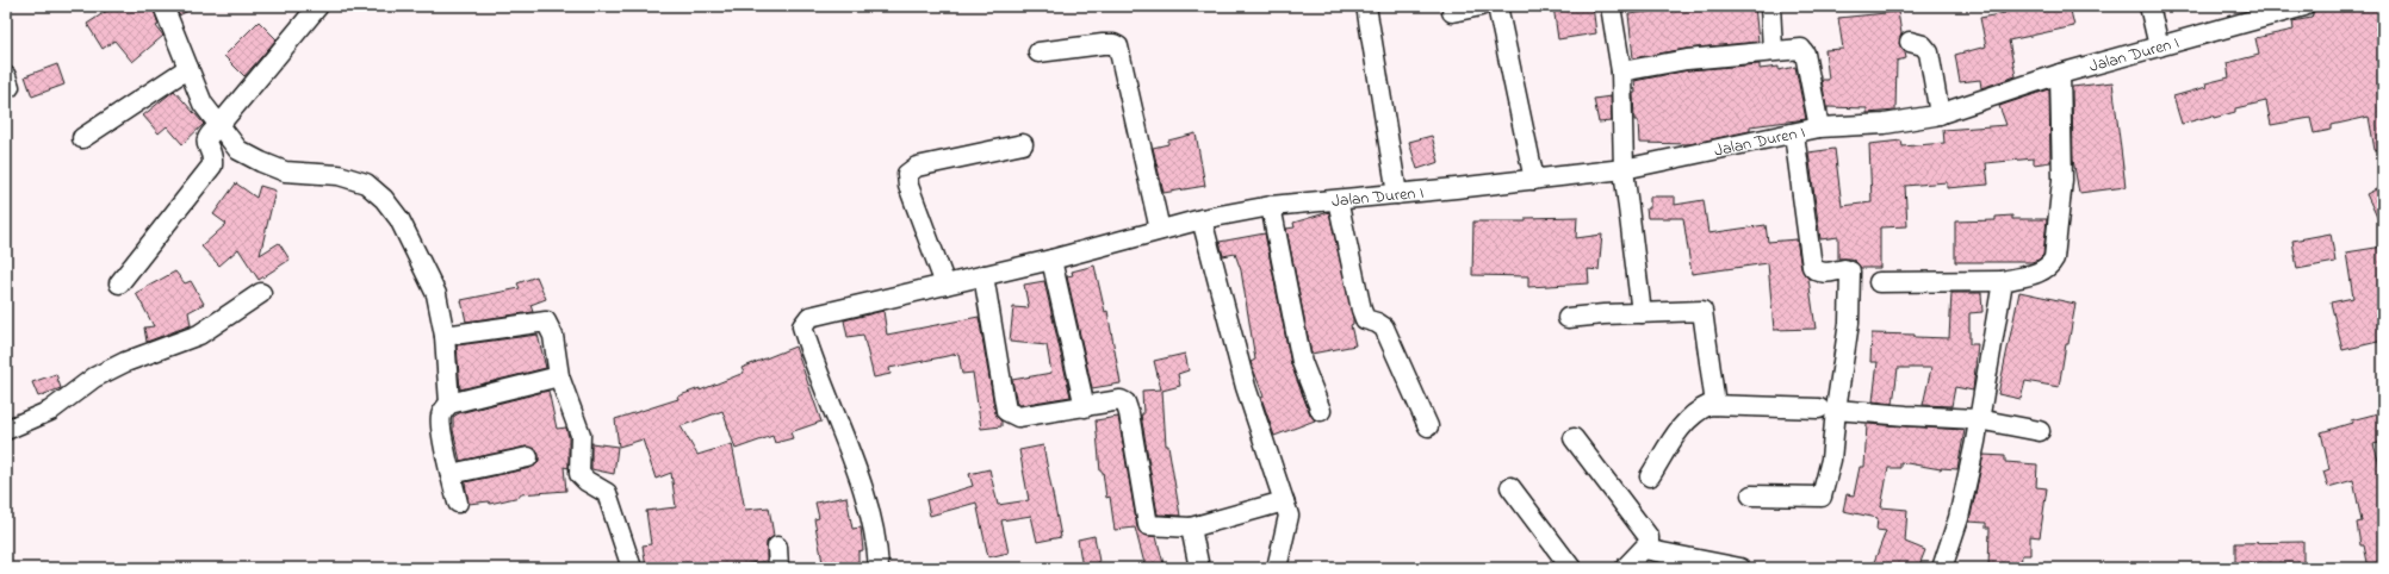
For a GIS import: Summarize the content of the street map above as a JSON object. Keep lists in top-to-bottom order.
{
  "streets": {
    "street": ["Jalan Duren I"]
  }
}
